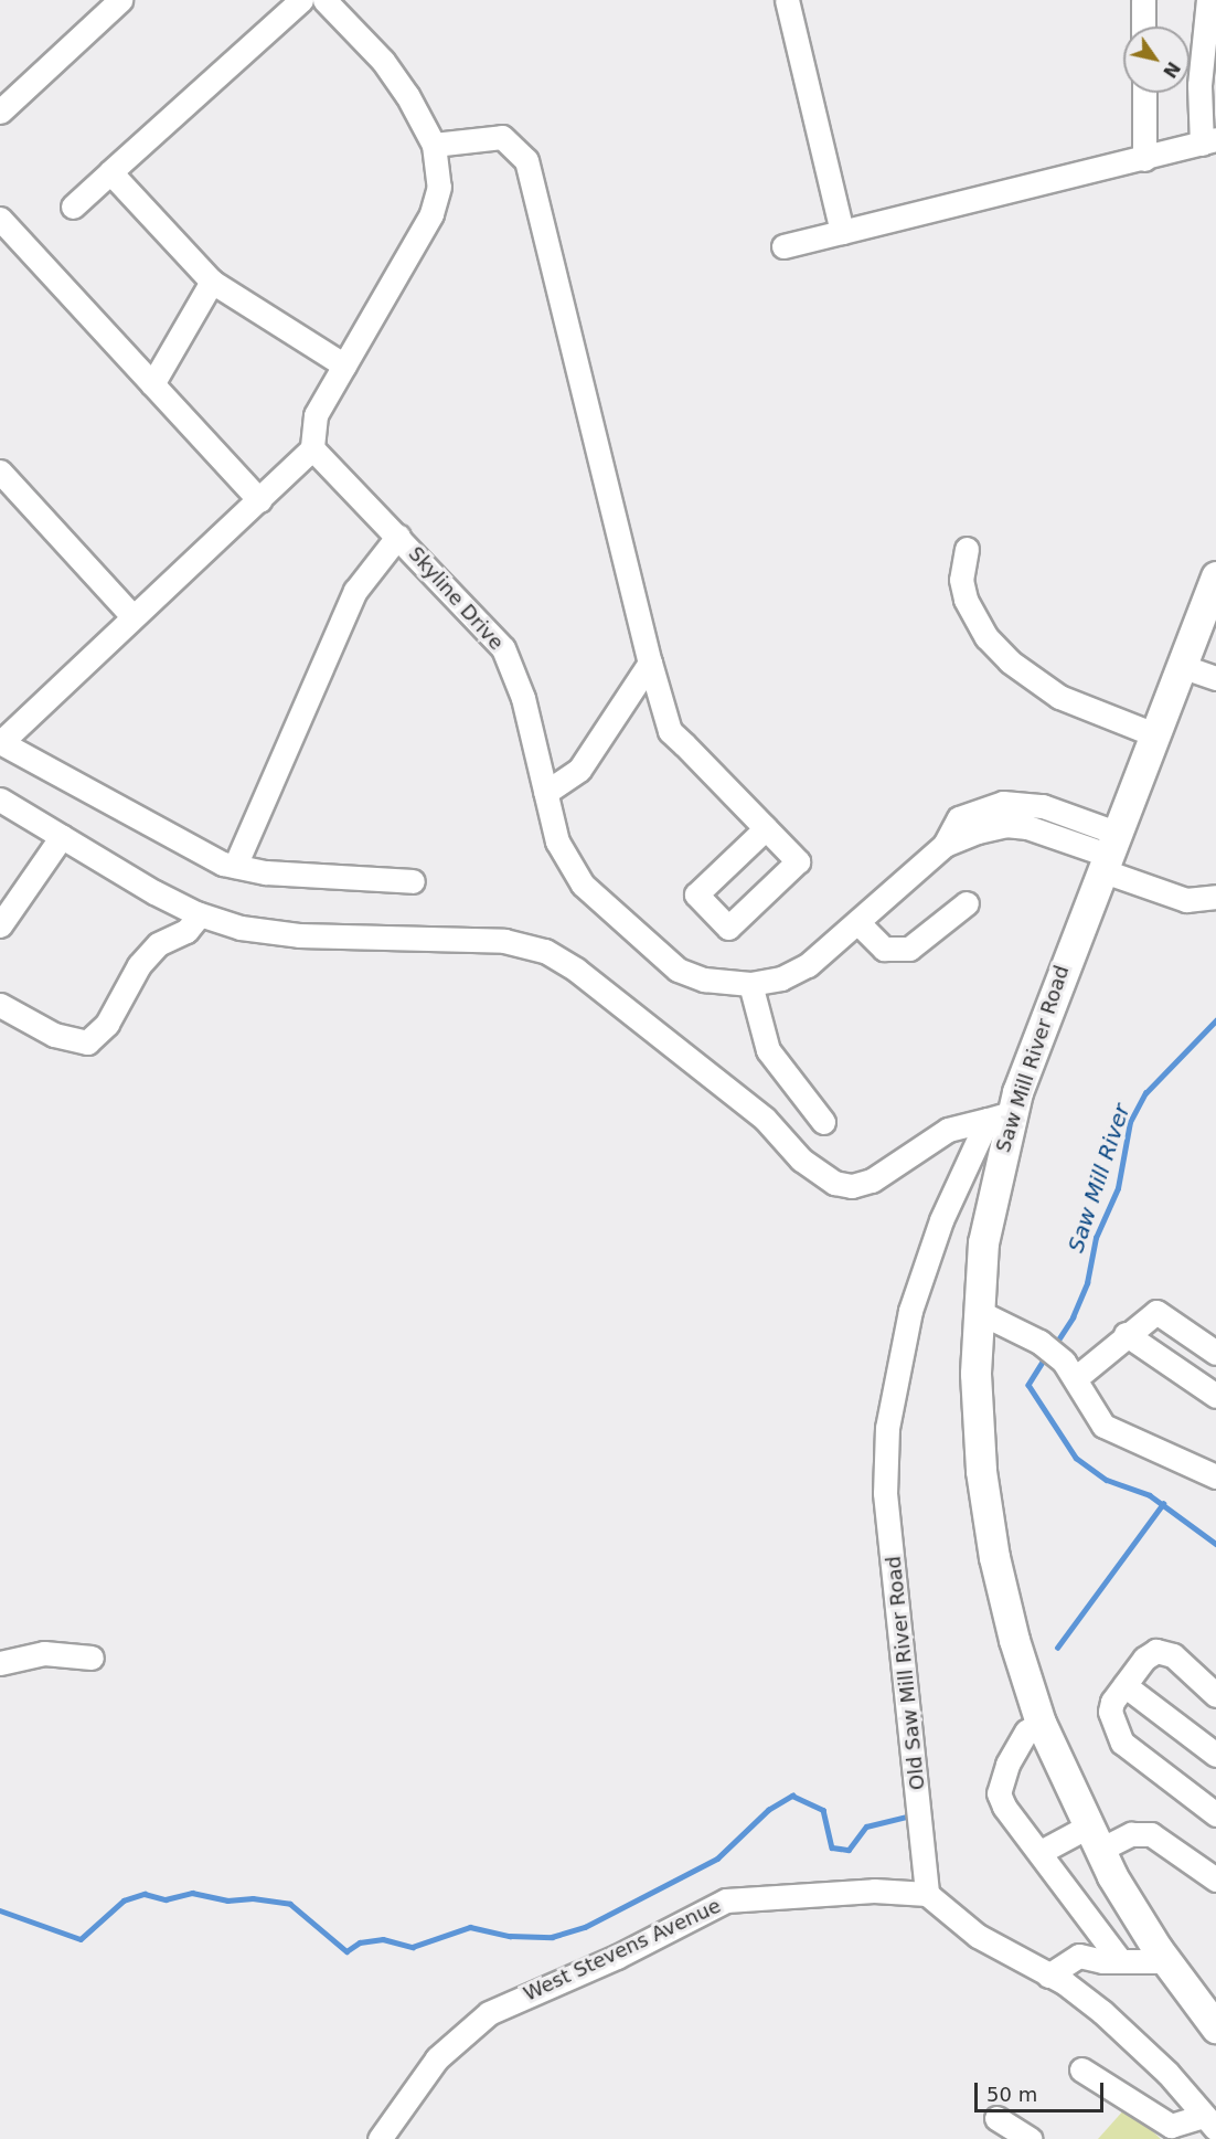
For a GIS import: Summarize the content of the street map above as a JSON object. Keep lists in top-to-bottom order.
{
  "streets": {
    "main road": ["Saw Mill River Road"],
    "street": ["Skyline Drive", "Old Saw Mill River Road", "West Stevens Avenue"]
  },
  "crossings": [
    ["Skyline Drive", "Saw Mill River Road"],
    ["Saw Mill River Road", "Old Saw Mill River Road"],
    ["Old Saw Mill River Road", "West Stevens Avenue"]
  ],
  "water": ["Saw Mill River"],
  "scale_bar": "50 m",
  "north": "bottom right"
}
